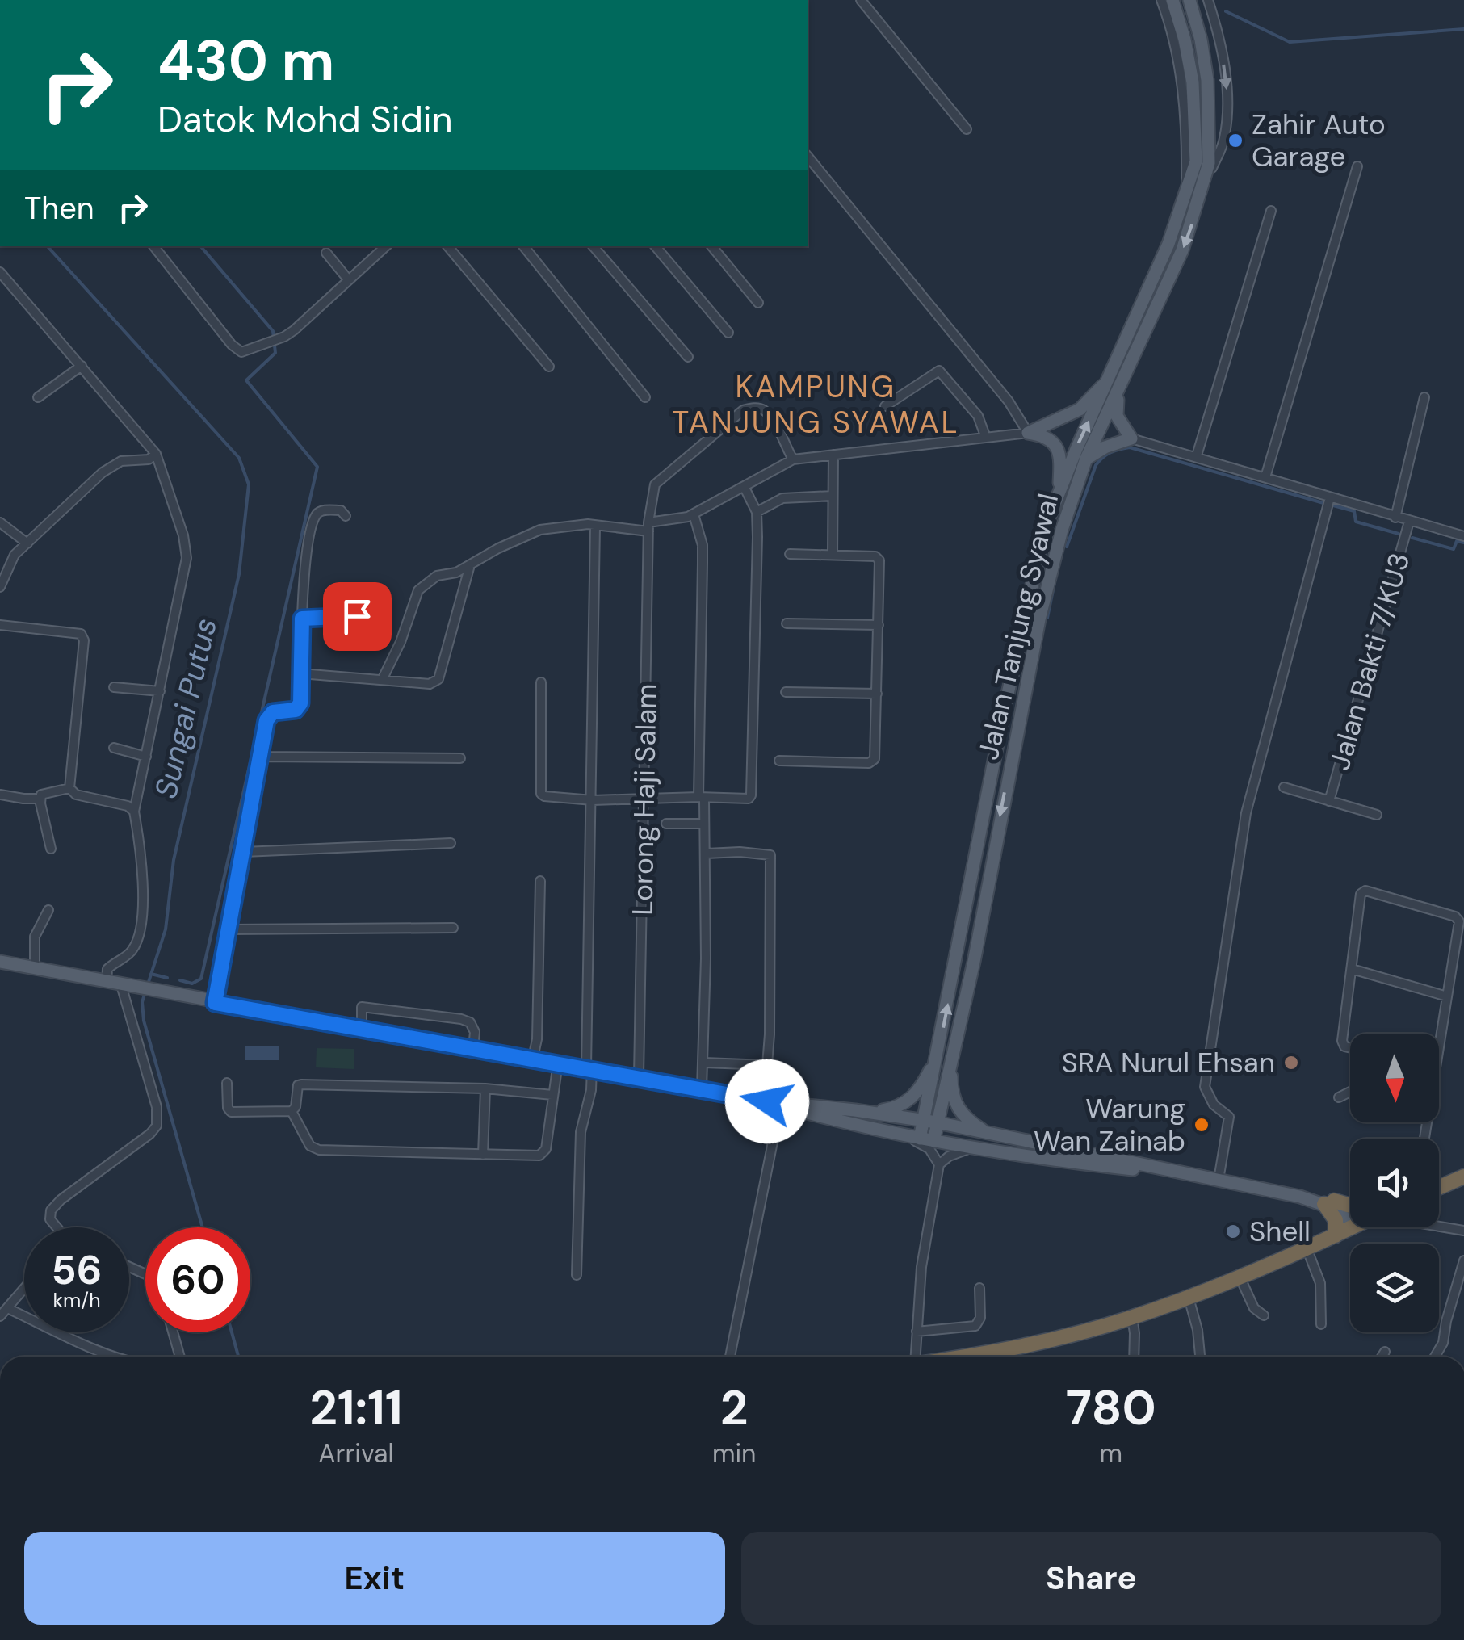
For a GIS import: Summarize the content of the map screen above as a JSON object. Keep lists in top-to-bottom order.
{
  "streets": {
    "main road": ["Jalan Tanjung Syawal"],
    "street": ["Jalan Bakti 7/KU3", "Lorong Haji Salam"]
  },
  "districts": ["KAMPUNG TANJUNG SYAWAL"],
  "water": ["Sungai Putus"],
  "places": [
    "Zahir Auto Garage",
    "SRA Nurul Ehsan",
    "Warung Wan Zainab",
    "Shell"
  ],
  "north": "bottom",
  "page": {
    "turn": ["430 m", "Datok Mohd Sidin"],
    "then": "Then",
    "speed": "56 km/h",
    "limit": "60",
    "eta": [
      "21:11",
      "Arrival",
      "2",
      "min",
      "780",
      "m"
    ],
    "buttons": ["Exit", "Share"]
  }
}
